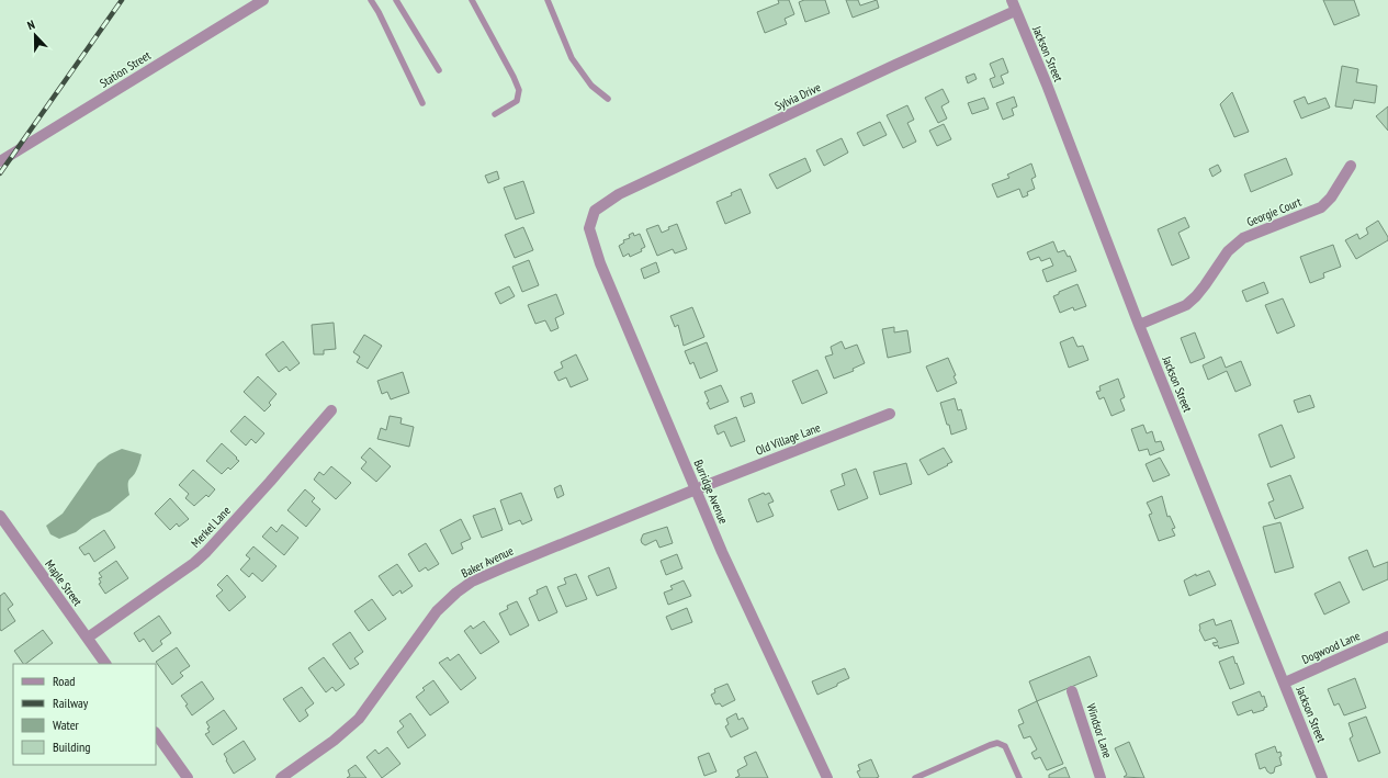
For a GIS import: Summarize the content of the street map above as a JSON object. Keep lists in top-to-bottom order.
{
  "streets": {
    "street": [
      "Jackson Street",
      "Station Street",
      "Sylvia Drive",
      "Georgie Court",
      "Old Village Lane",
      "Burridge Avenue",
      "Merkel Lane",
      "Baker Avenue",
      "Maple Street",
      "Dogwood Lane",
      "Windsor Lane"
    ]
  },
  "crossings": [
    ["Jackson Street", "Sylvia Drive"],
    ["Jackson Street", "Georgie Court"],
    ["Jackson Street", "Dogwood Lane"],
    ["Sylvia Drive", "Burridge Avenue"],
    ["Old Village Lane", "Burridge Avenue"],
    ["Old Village Lane", "Baker Avenue"],
    ["Burridge Avenue", "Baker Avenue"],
    ["Merkel Lane", "Maple Street"]
  ],
  "legend": [
    "Road",
    "Railway",
    "Water",
    "Building"
  ],
  "north": "top"
}
